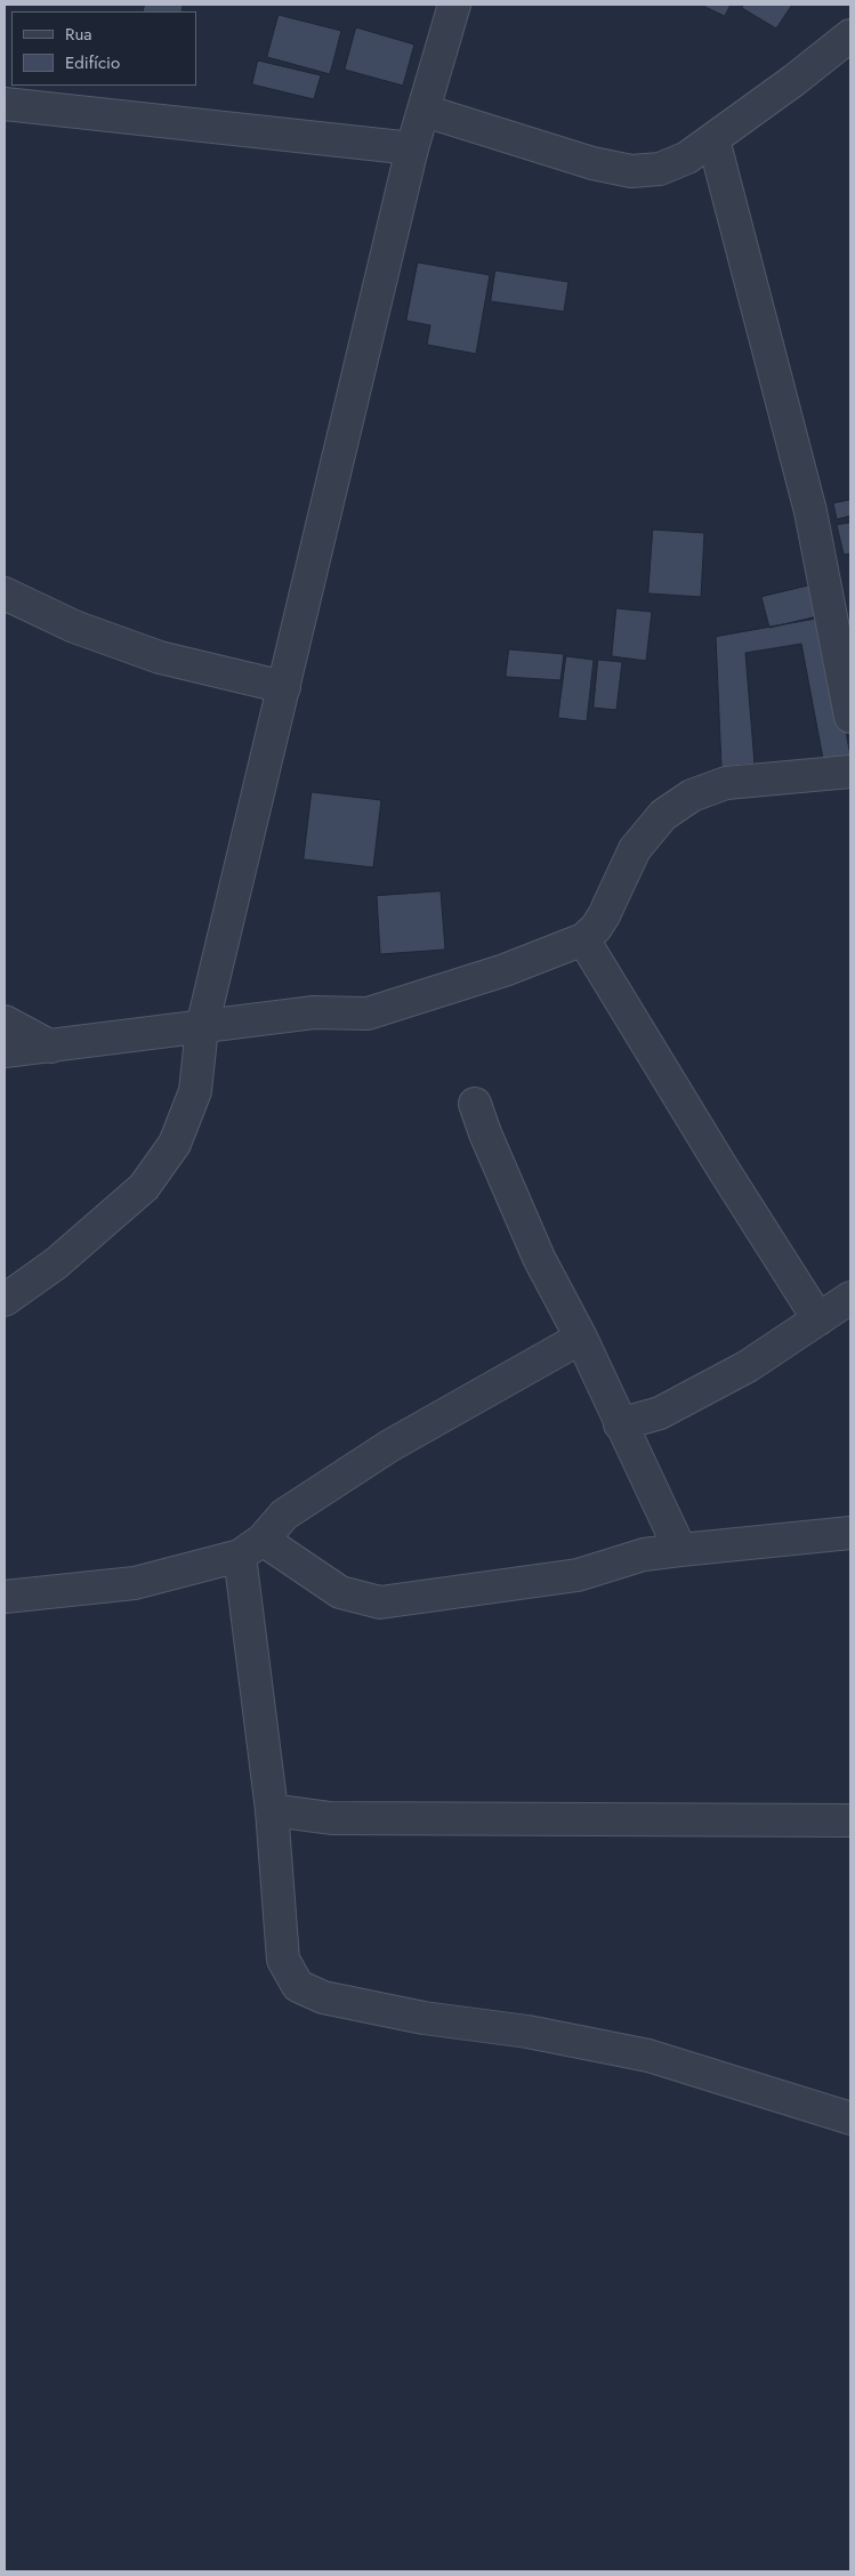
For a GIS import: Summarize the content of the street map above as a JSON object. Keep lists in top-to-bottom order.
{
  "legend": ["Rua", "Edifício"]
}
